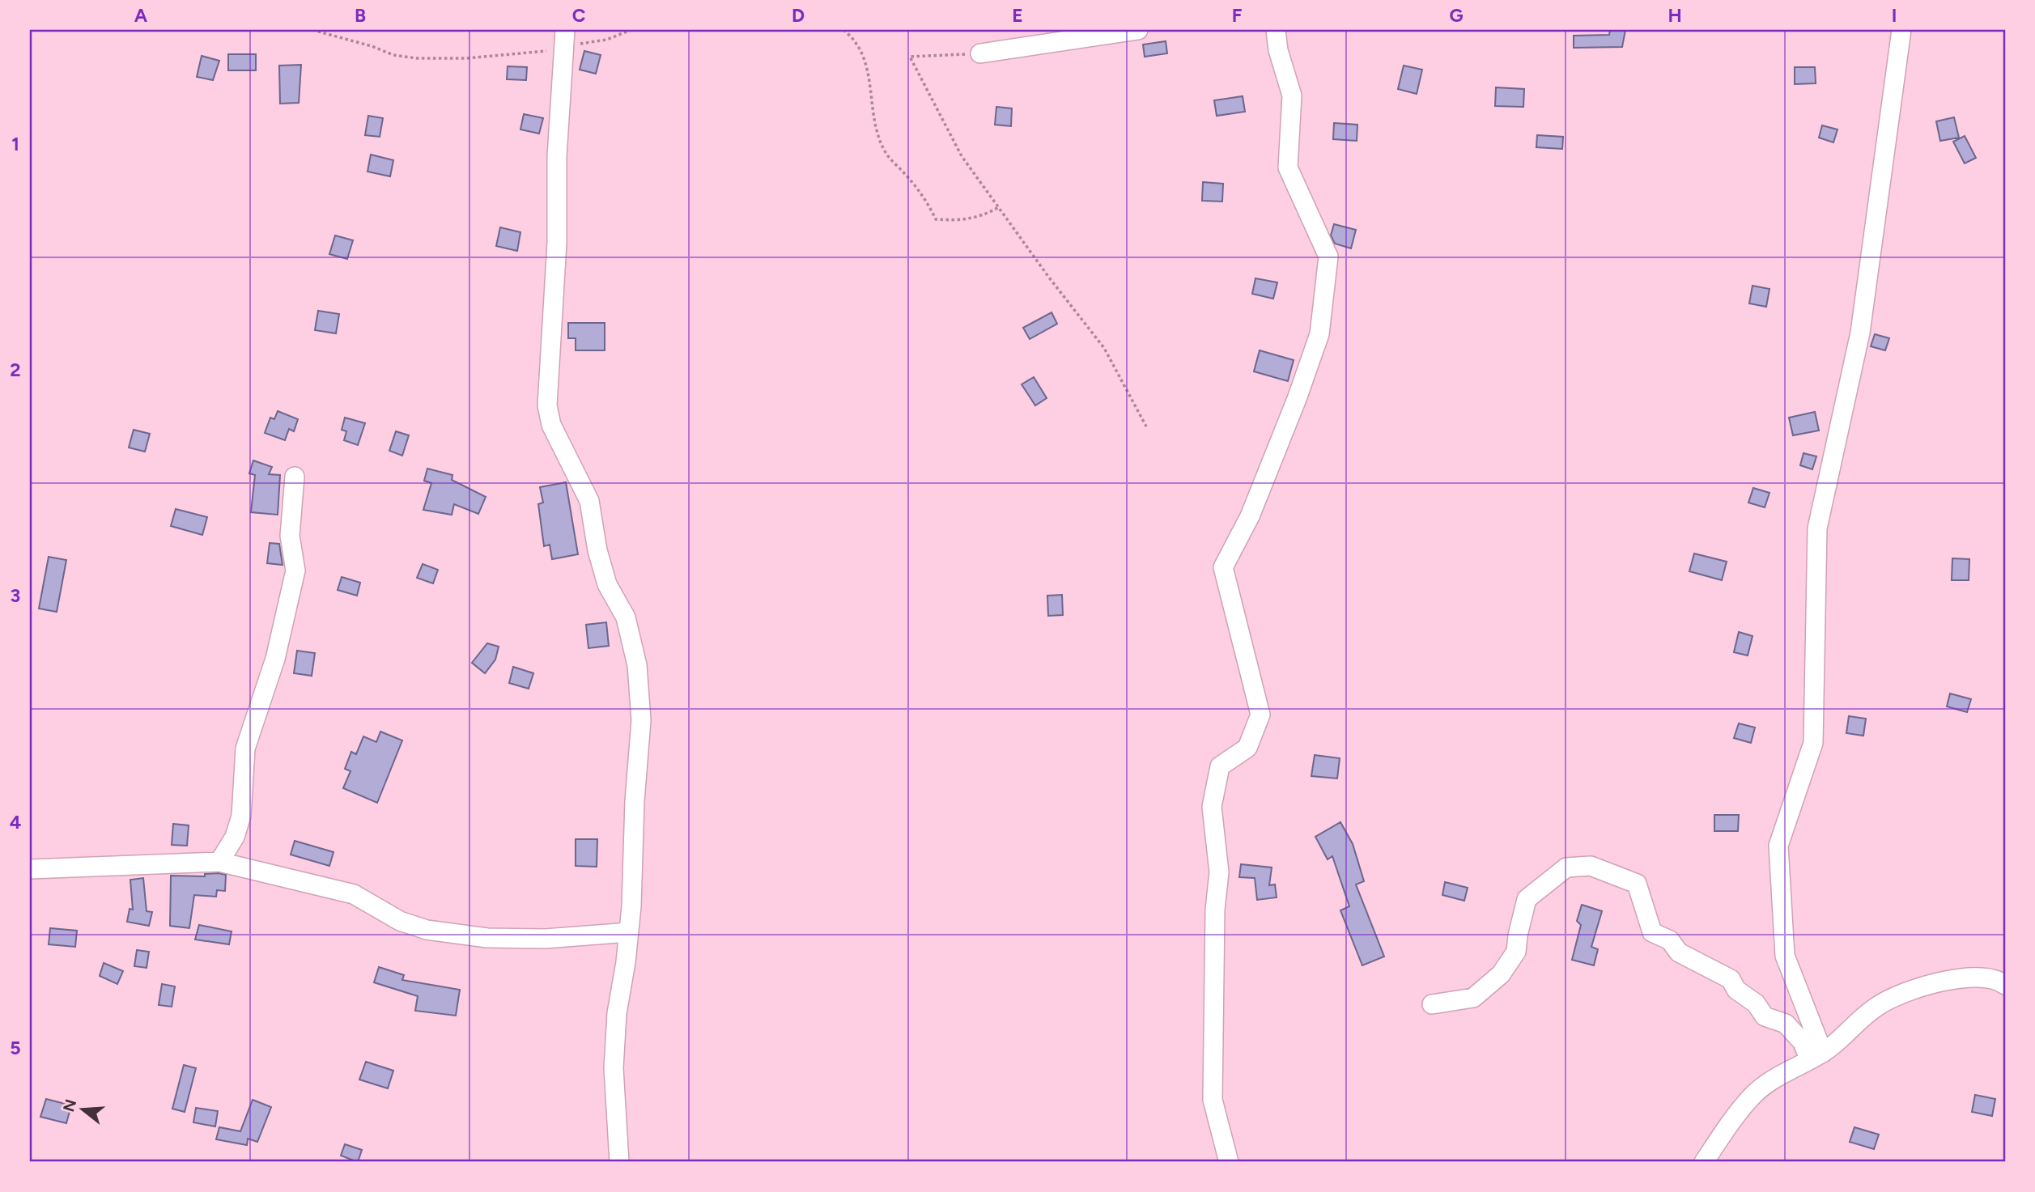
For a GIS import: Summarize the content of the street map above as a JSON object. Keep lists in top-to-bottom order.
{
  "north": "left",
  "grid": {
    "columns": [
      "A",
      "B",
      "C",
      "D",
      "E",
      "F",
      "G",
      "H",
      "I"
    ],
    "rows": [
      "1",
      "2",
      "3",
      "4",
      "5"
    ]
  }
}
